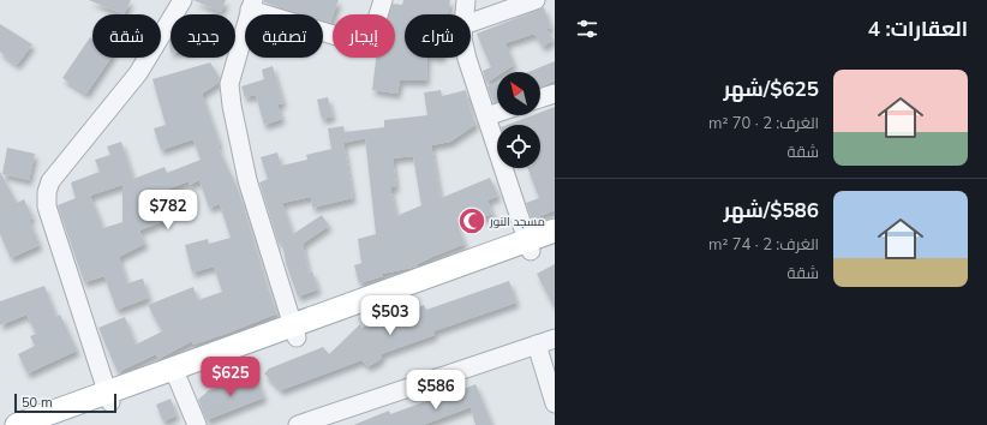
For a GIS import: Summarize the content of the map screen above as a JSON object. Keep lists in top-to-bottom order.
{
  "places": {
    "mosque": ["مسجد النور"]
  },
  "scale_bar": "50 m",
  "north": "top left",
  "page": {
    "heading": "العقارات: 4",
    "chip": [
      "شراء",
      "إيجار",
      "تصفية",
      "جديد",
      "شقة"
    ],
    "list": [
      {
        "name": "$625/شهر",
        "note": "الغرف: 2 · 70 m² · شقة"
      },
      {
        "name": "$586/شهر",
        "note": "الغرف: 2 · 74 m² · شقة"
      }
    ],
    "price": [
      "$782",
      "$503",
      "$625",
      "$586"
    ],
    "scale": "50 m"
  }
}
